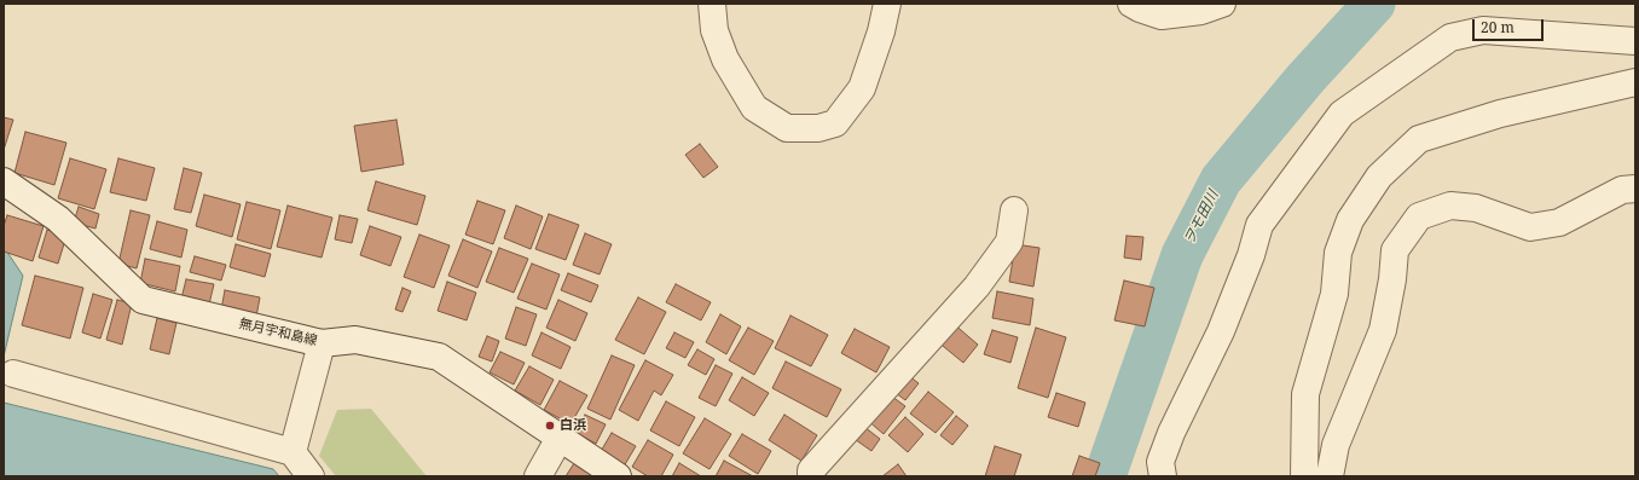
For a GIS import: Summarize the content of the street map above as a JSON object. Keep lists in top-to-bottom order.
{
  "streets": {
    "street": ["無月宇和島線"]
  },
  "water": ["ヲモ田川"],
  "places": ["白浜"],
  "scale_bar": "20 m"
}
